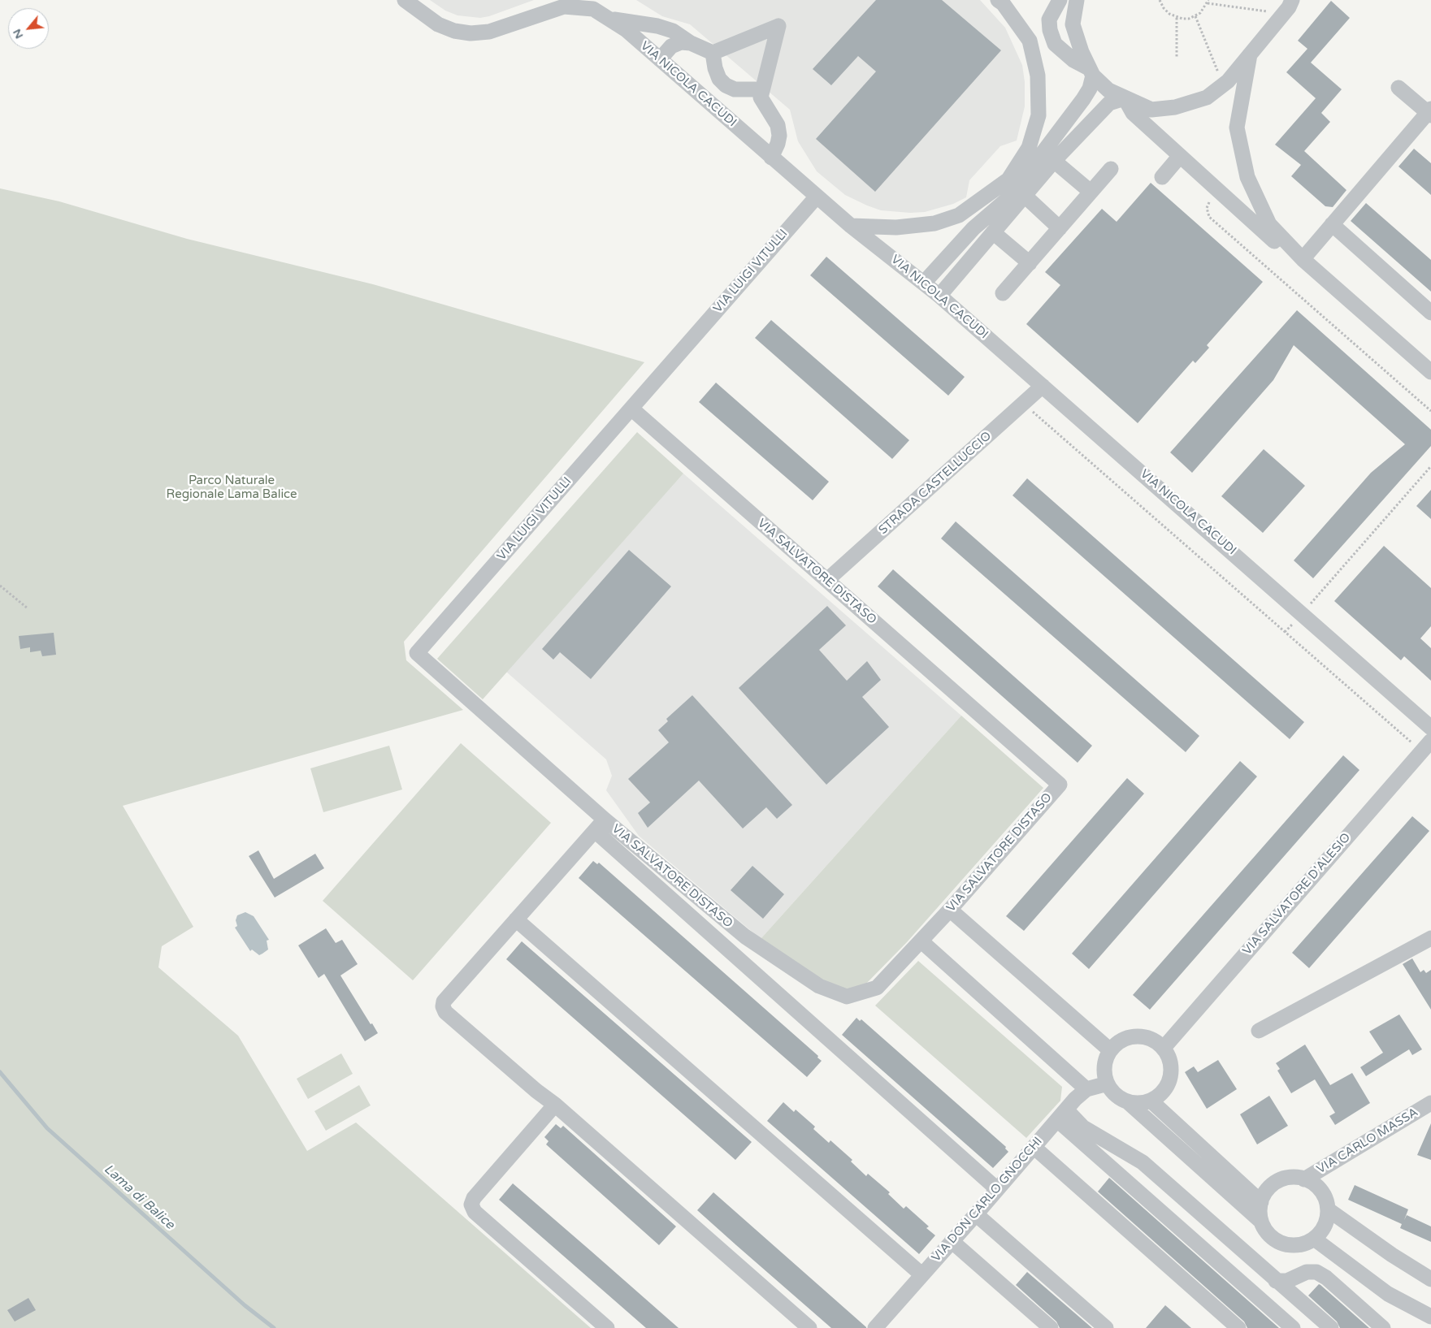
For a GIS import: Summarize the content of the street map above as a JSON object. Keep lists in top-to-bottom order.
{
  "streets": {
    "street": [
      "VIA NICOLA CACUDI",
      "VIA LUIGI VITULLI",
      "STRADA CASTELLUCCIO",
      "VIA SALVATORE DISTASO",
      "VIA SALVATORE D'ALESIO",
      "VIA CARLO MASSA",
      "VIA DON CARLO GNOCCHI"
    ]
  },
  "crossings": [
    ["VIA NICOLA CACUDI", "VIA LUIGI VITULLI"],
    ["VIA NICOLA CACUDI", "STRADA CASTELLUCCIO"],
    ["VIA LUIGI VITULLI", "VIA SALVATORE DISTASO"],
    ["STRADA CASTELLUCCIO", "VIA SALVATORE DISTASO"],
    ["VIA SALVATORE D'ALESIO", "VIA DON CARLO GNOCCHI"]
  ],
  "water": ["Lama di Balice"],
  "parks": ["Parco Naturale Regionale Lama Balice"],
  "north": "bottom left"
}
